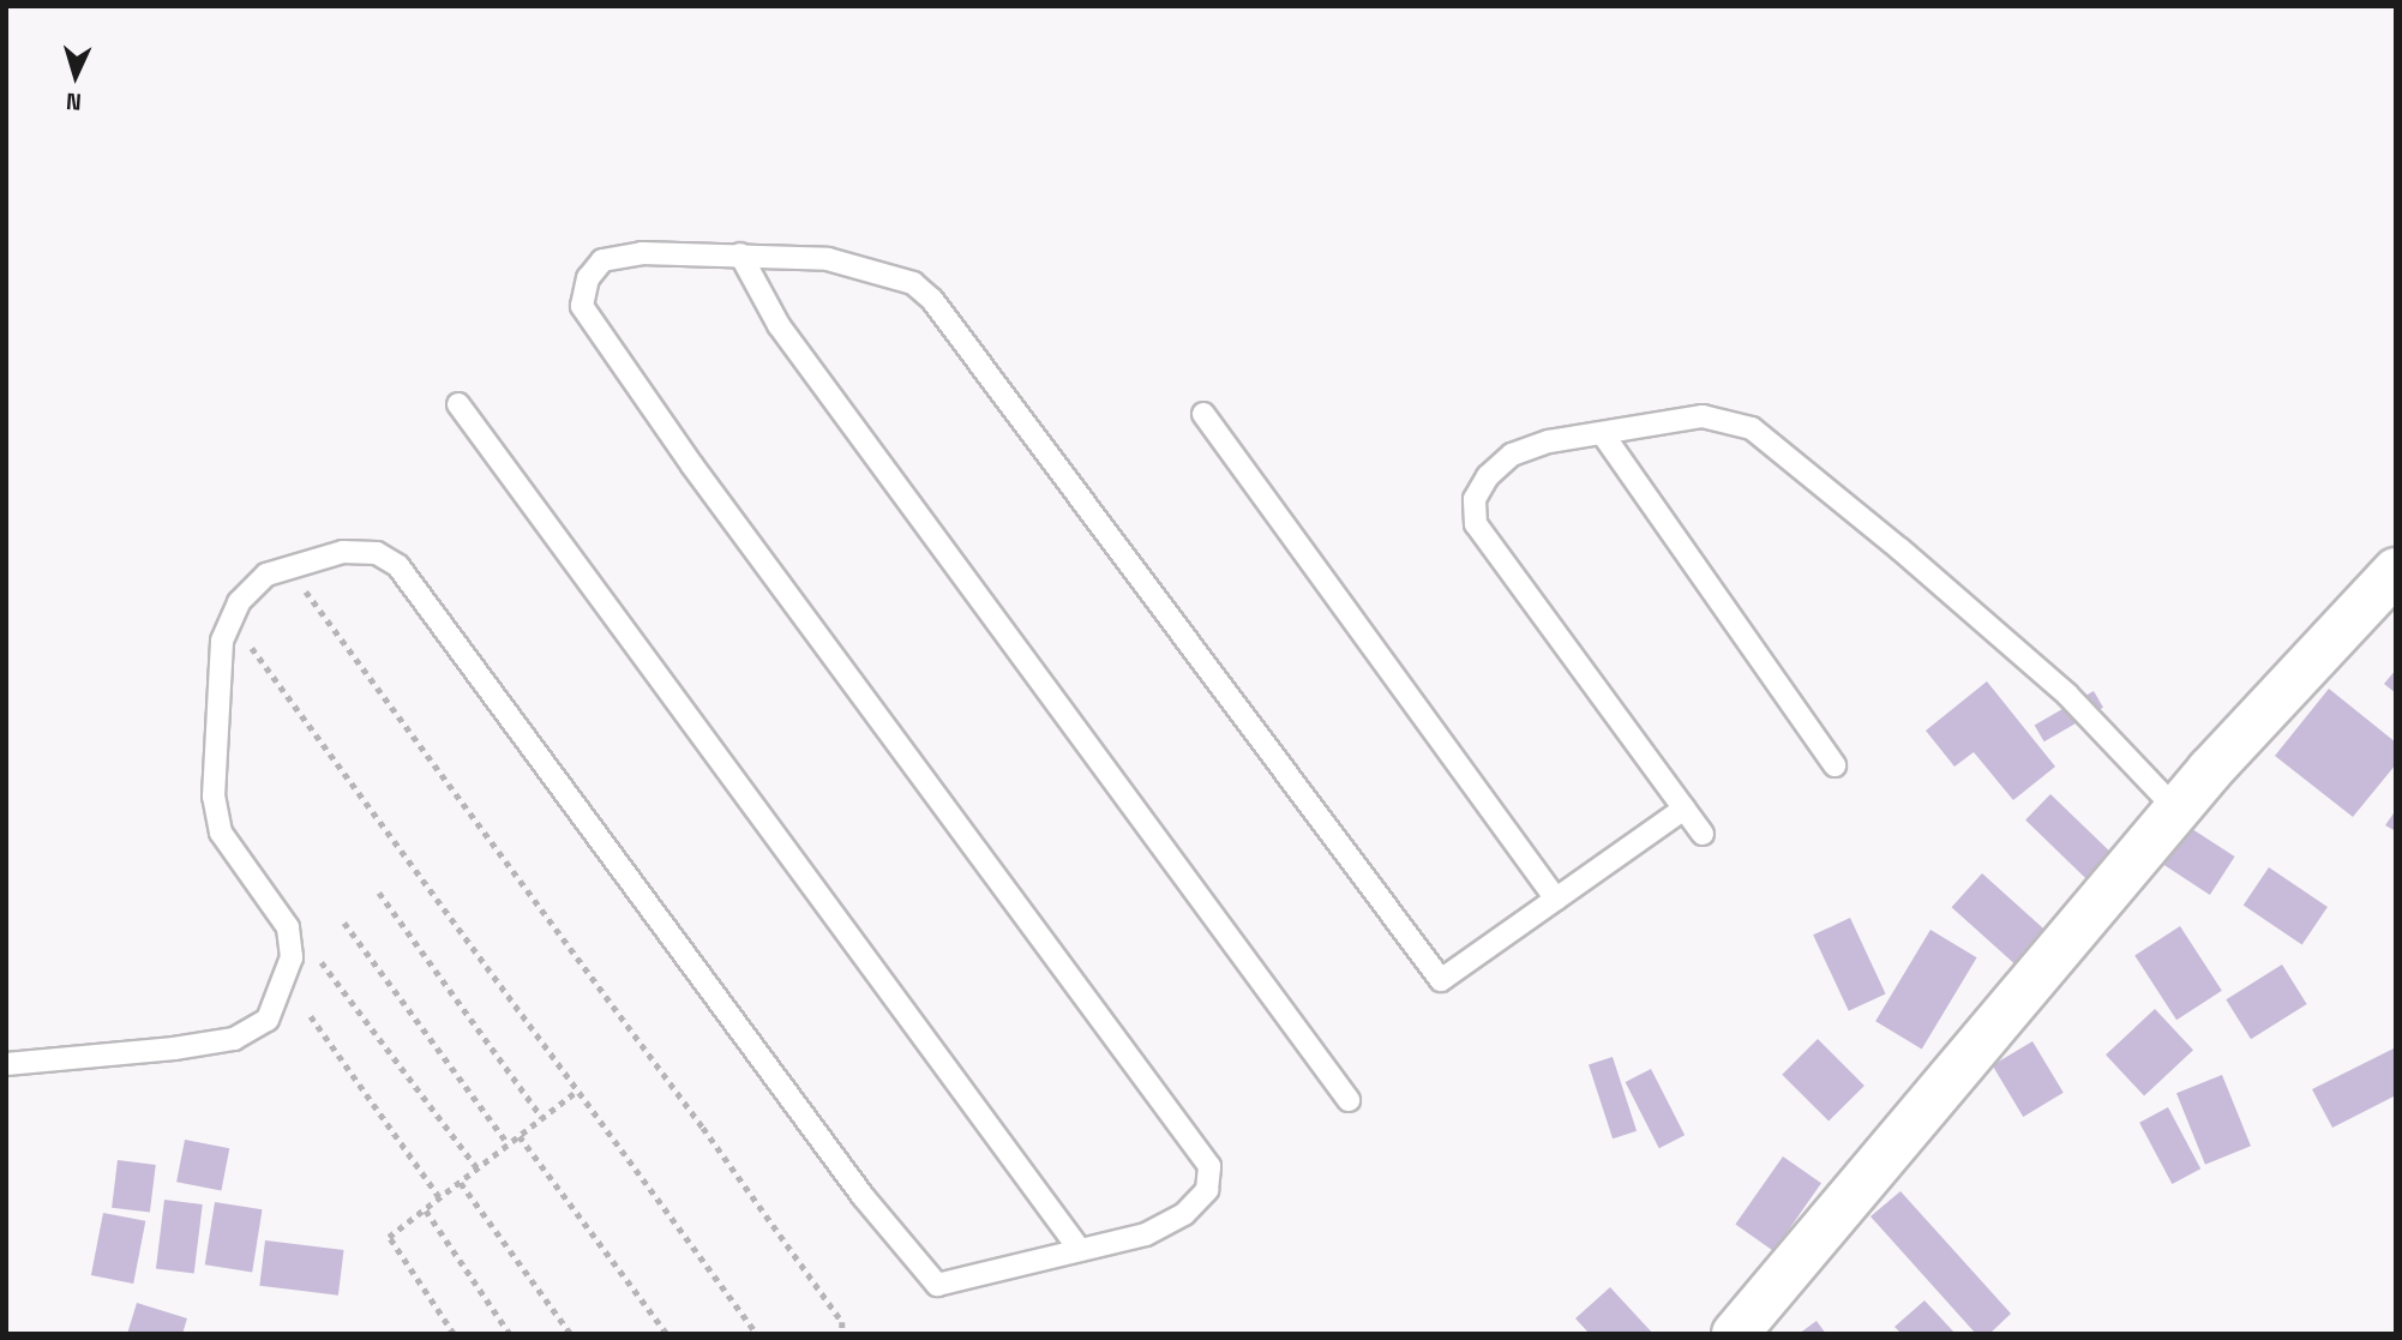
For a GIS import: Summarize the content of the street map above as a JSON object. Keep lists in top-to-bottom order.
{
  "north": "bottom"
}
